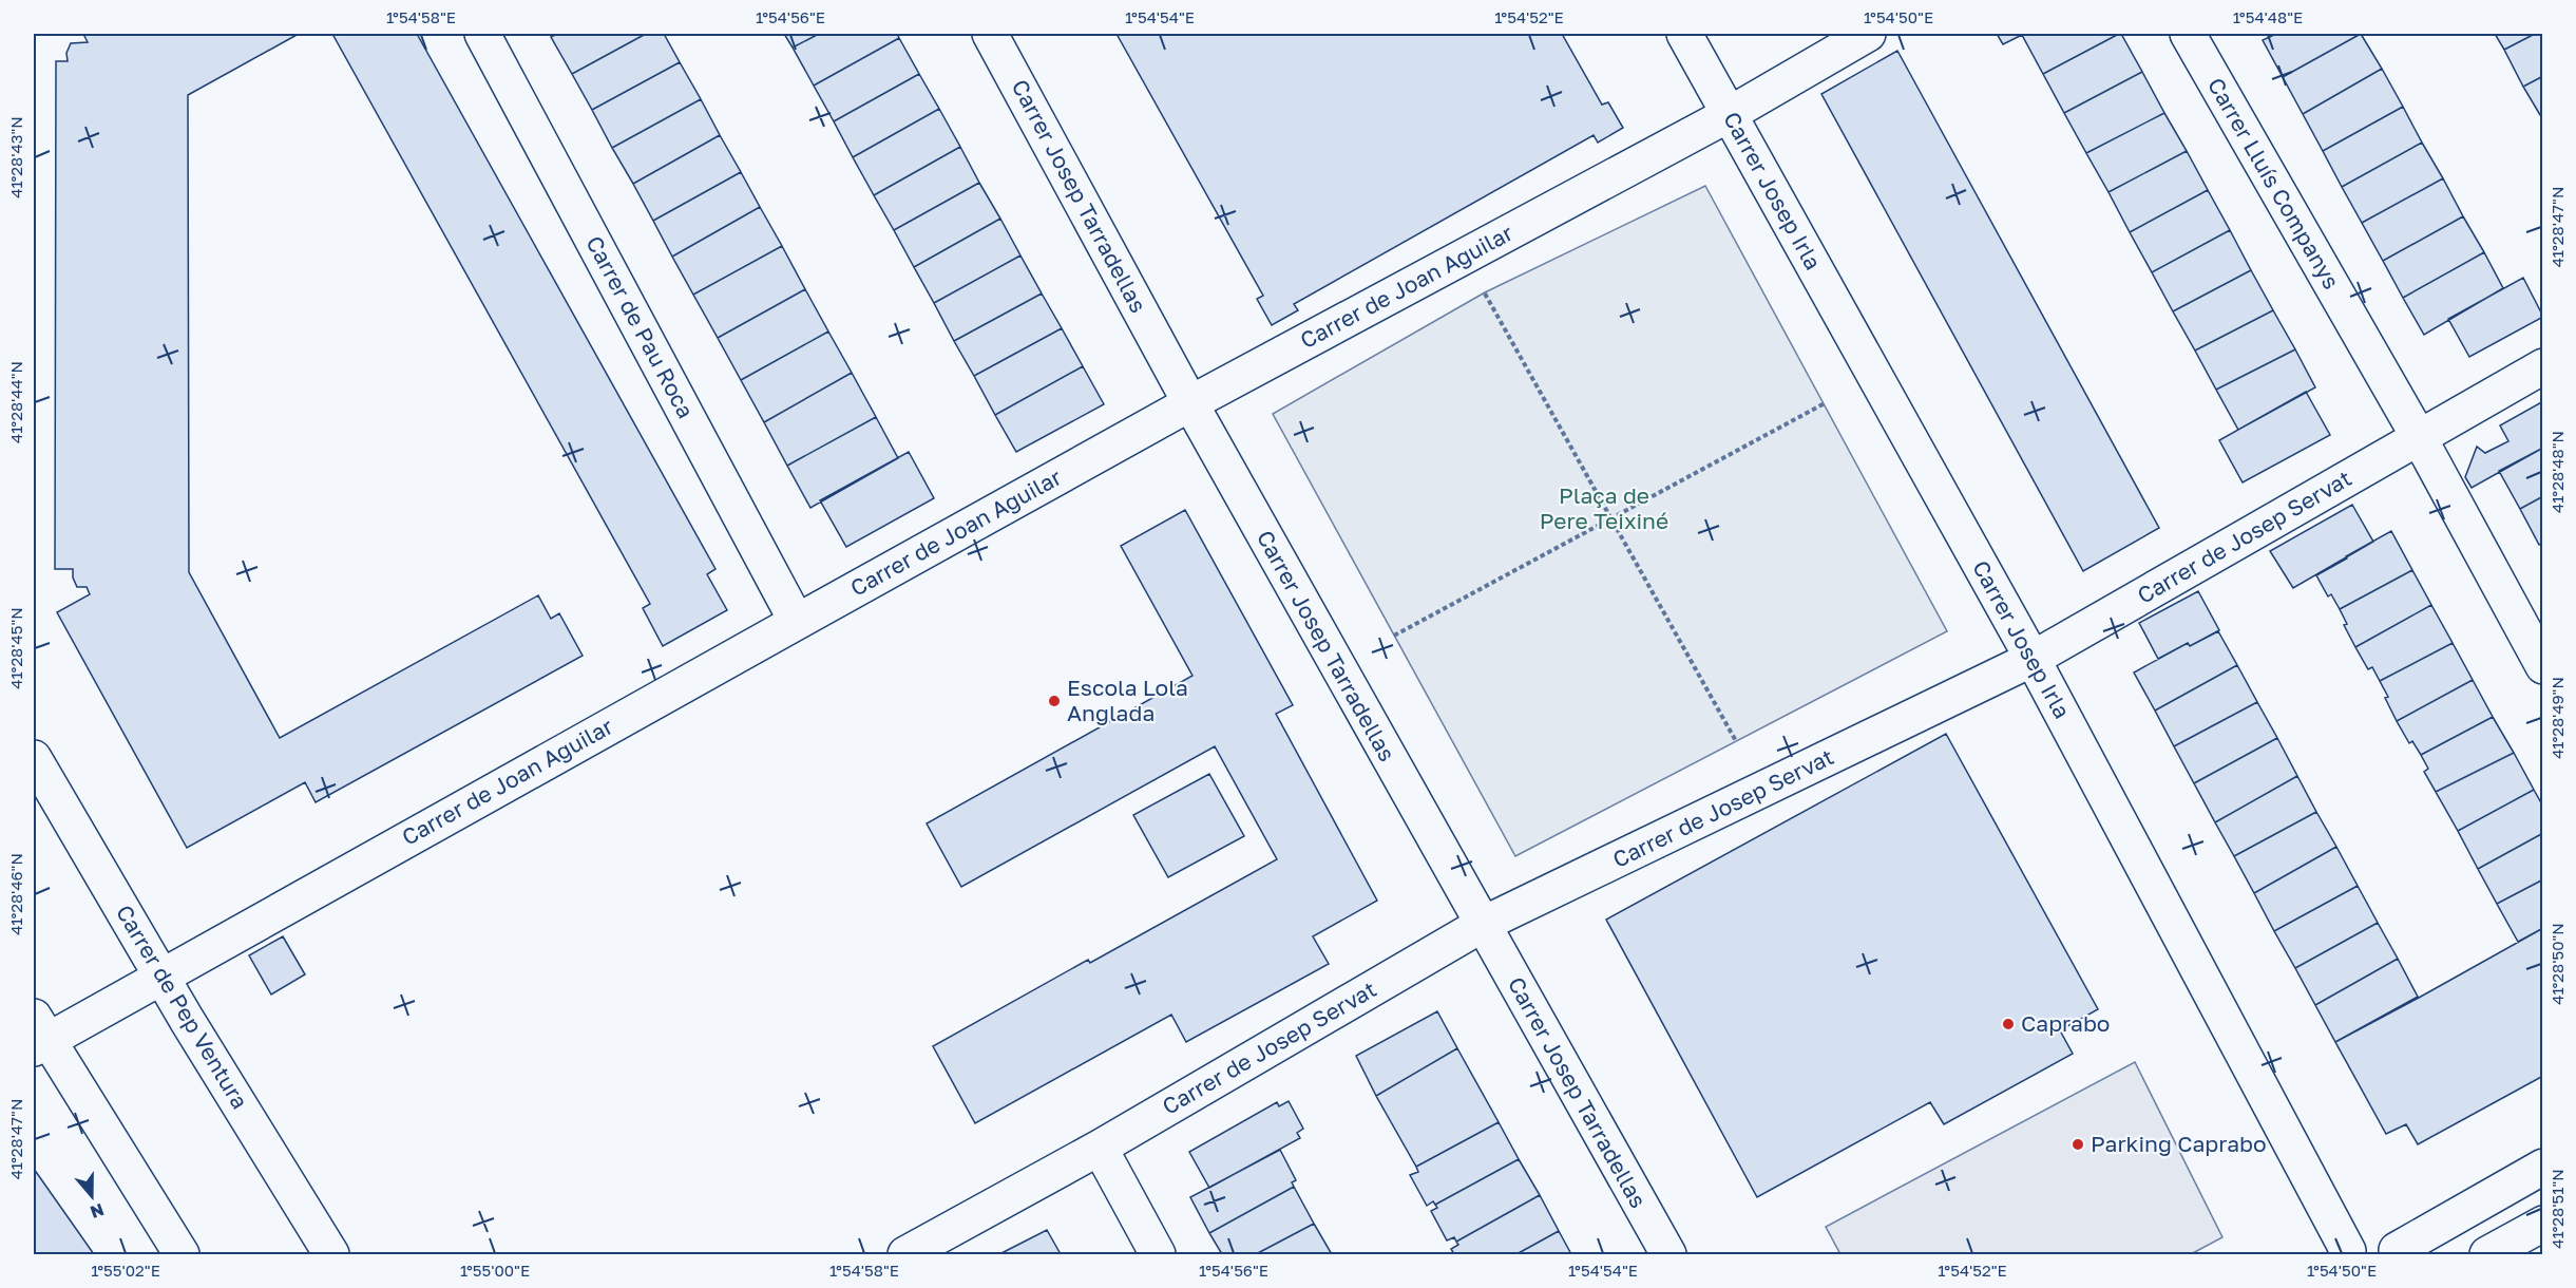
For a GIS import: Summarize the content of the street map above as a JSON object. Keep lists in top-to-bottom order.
{
  "streets": {
    "street": [
      "Carrer Lluís Companys",
      "Carrer Josep Irla",
      "Carrer Josep Tarradellas",
      "Carrer de Joan Aguilar",
      "Carrer de Pau Roca",
      "Carrer de Josep Servat",
      "Carrer de Pep Ventura"
    ]
  },
  "crossings": [
    ["Carrer Lluís Companys", "Carrer de Josep Servat"],
    ["Carrer Josep Irla", "Carrer de Joan Aguilar"],
    ["Carrer Josep Irla", "Carrer de Josep Servat"],
    ["Carrer Josep Tarradellas", "Carrer de Joan Aguilar"],
    ["Carrer Josep Tarradellas", "Carrer de Josep Servat"],
    ["Carrer de Joan Aguilar", "Carrer de Pau Roca"],
    ["Carrer de Joan Aguilar", "Carrer de Pep Ventura"]
  ],
  "parks": ["Plaça de Pere Teixiné"],
  "places": ["Escola Lola Anglada", "Caprabo", "Parking Caprabo"],
  "north": "bottom",
  "coordinates": [
    "1°54'58\"E",
    "1°54'56\"E",
    "1°54'54\"E",
    "1°54'52\"E",
    "1°54'50\"E",
    "1°54'48\"E",
    "41°28'43\"N",
    "41°28'47\"N",
    "41°28'44\"N",
    "41°28'48\"N",
    "41°28'45\"N",
    "41°28'49\"N",
    "41°28'46\"N",
    "41°28'50\"N",
    "41°28'51\"N",
    "1°55'02\"E",
    "1°55'00\"E"
  ]
}
